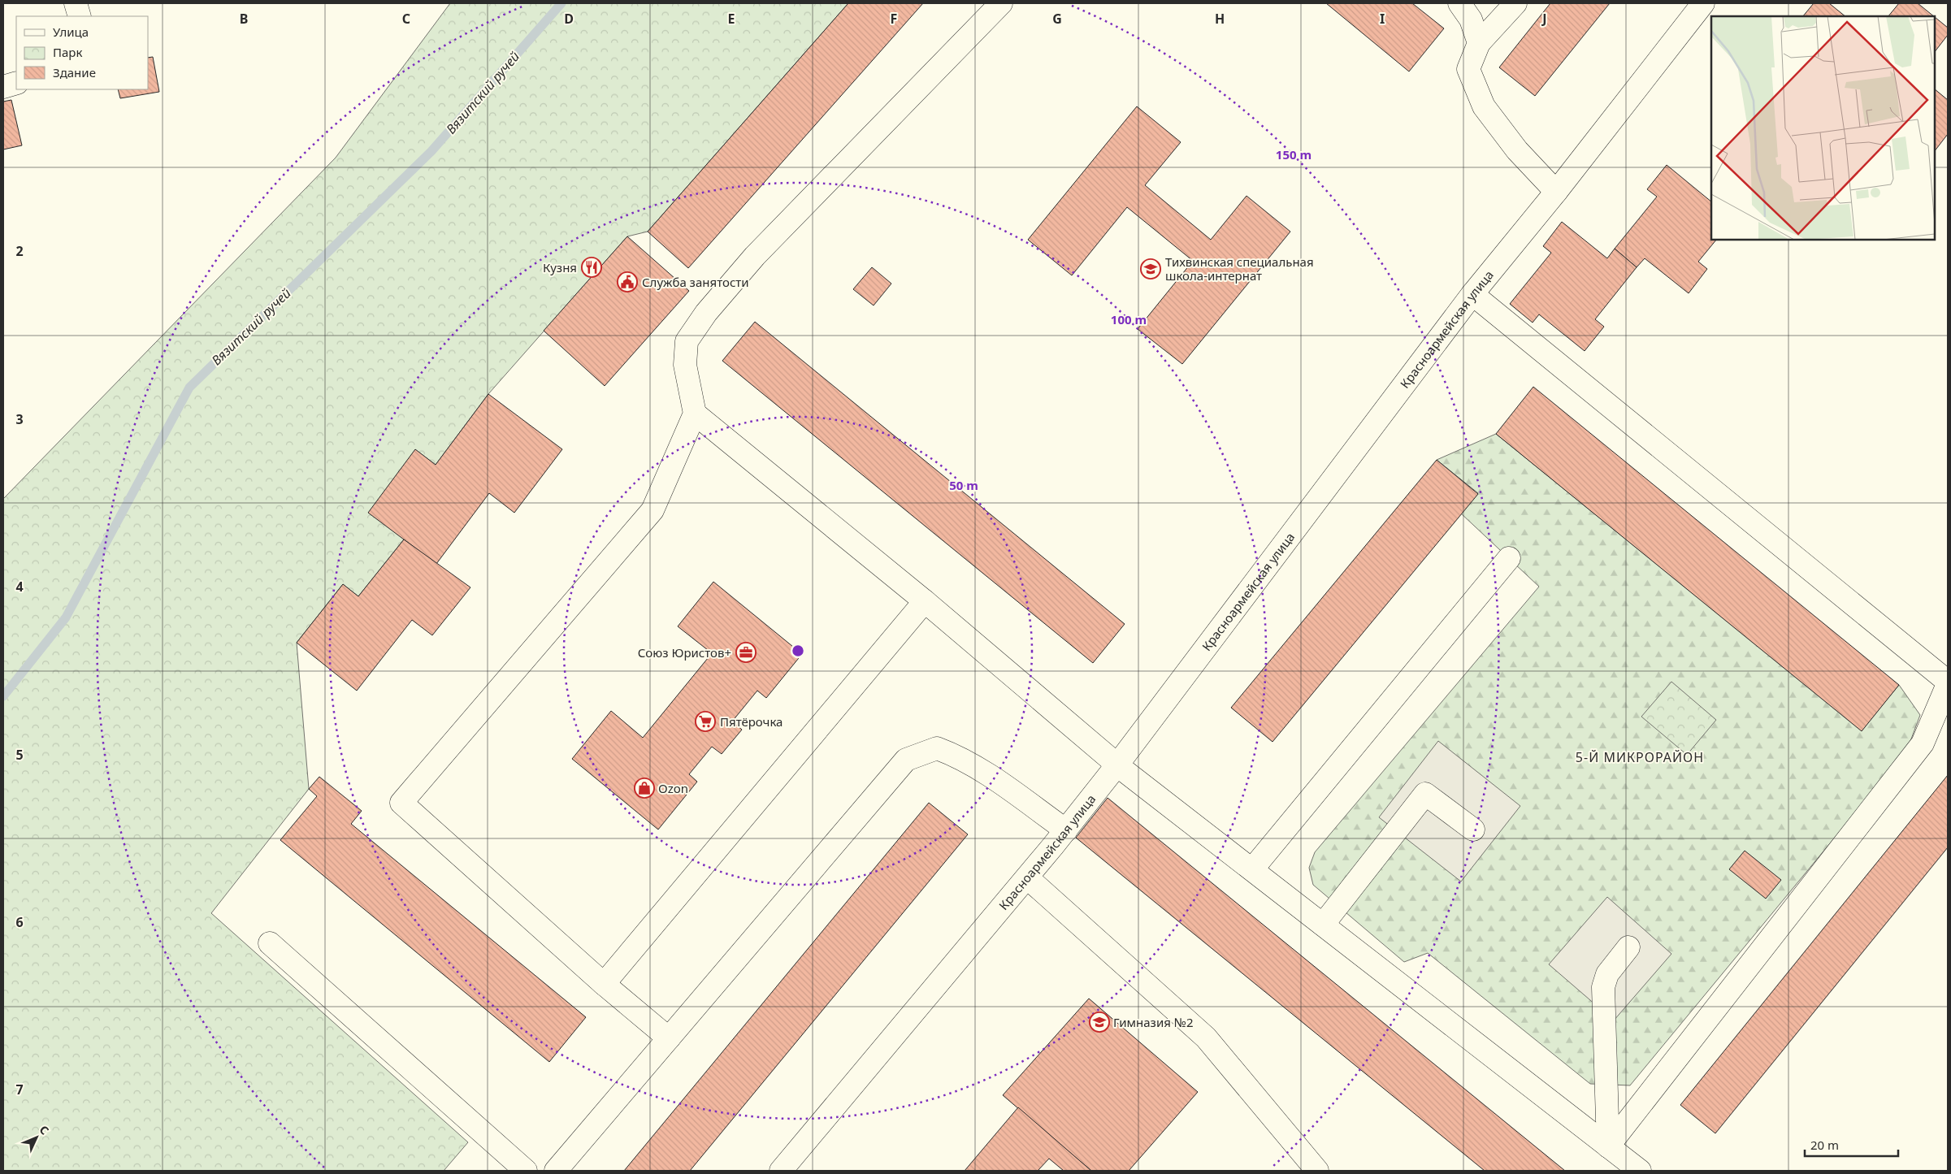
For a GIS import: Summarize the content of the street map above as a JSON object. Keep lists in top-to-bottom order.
{
  "streets": {
    "street": ["Красноармейская улица"]
  },
  "districts": ["5-Й МИКРОРАЙОН"],
  "water": ["Вязитский ручей"],
  "places": {
    "restaurant": ["Кузня"],
    "school or university": ["Тихвинская специальная школа-интернат", "Гимназия №2"],
    "public building": ["Служба занятости"],
    "office": ["Союз Юристов+"],
    "supermarket": ["Пятёрочка"],
    "shop": ["Ozon"]
  },
  "legend": ["Улица", "Парк", "Здание"],
  "scale_bar": "20 m",
  "north": "top right",
  "grid": {
    "columns": [
      "B",
      "C",
      "D",
      "E",
      "F",
      "G",
      "H",
      "I",
      "J"
    ],
    "rows": [
      "2",
      "3",
      "4",
      "5",
      "6",
      "7"
    ]
  },
  "rings": ["150 m", "100 m", "50 m"]
}
